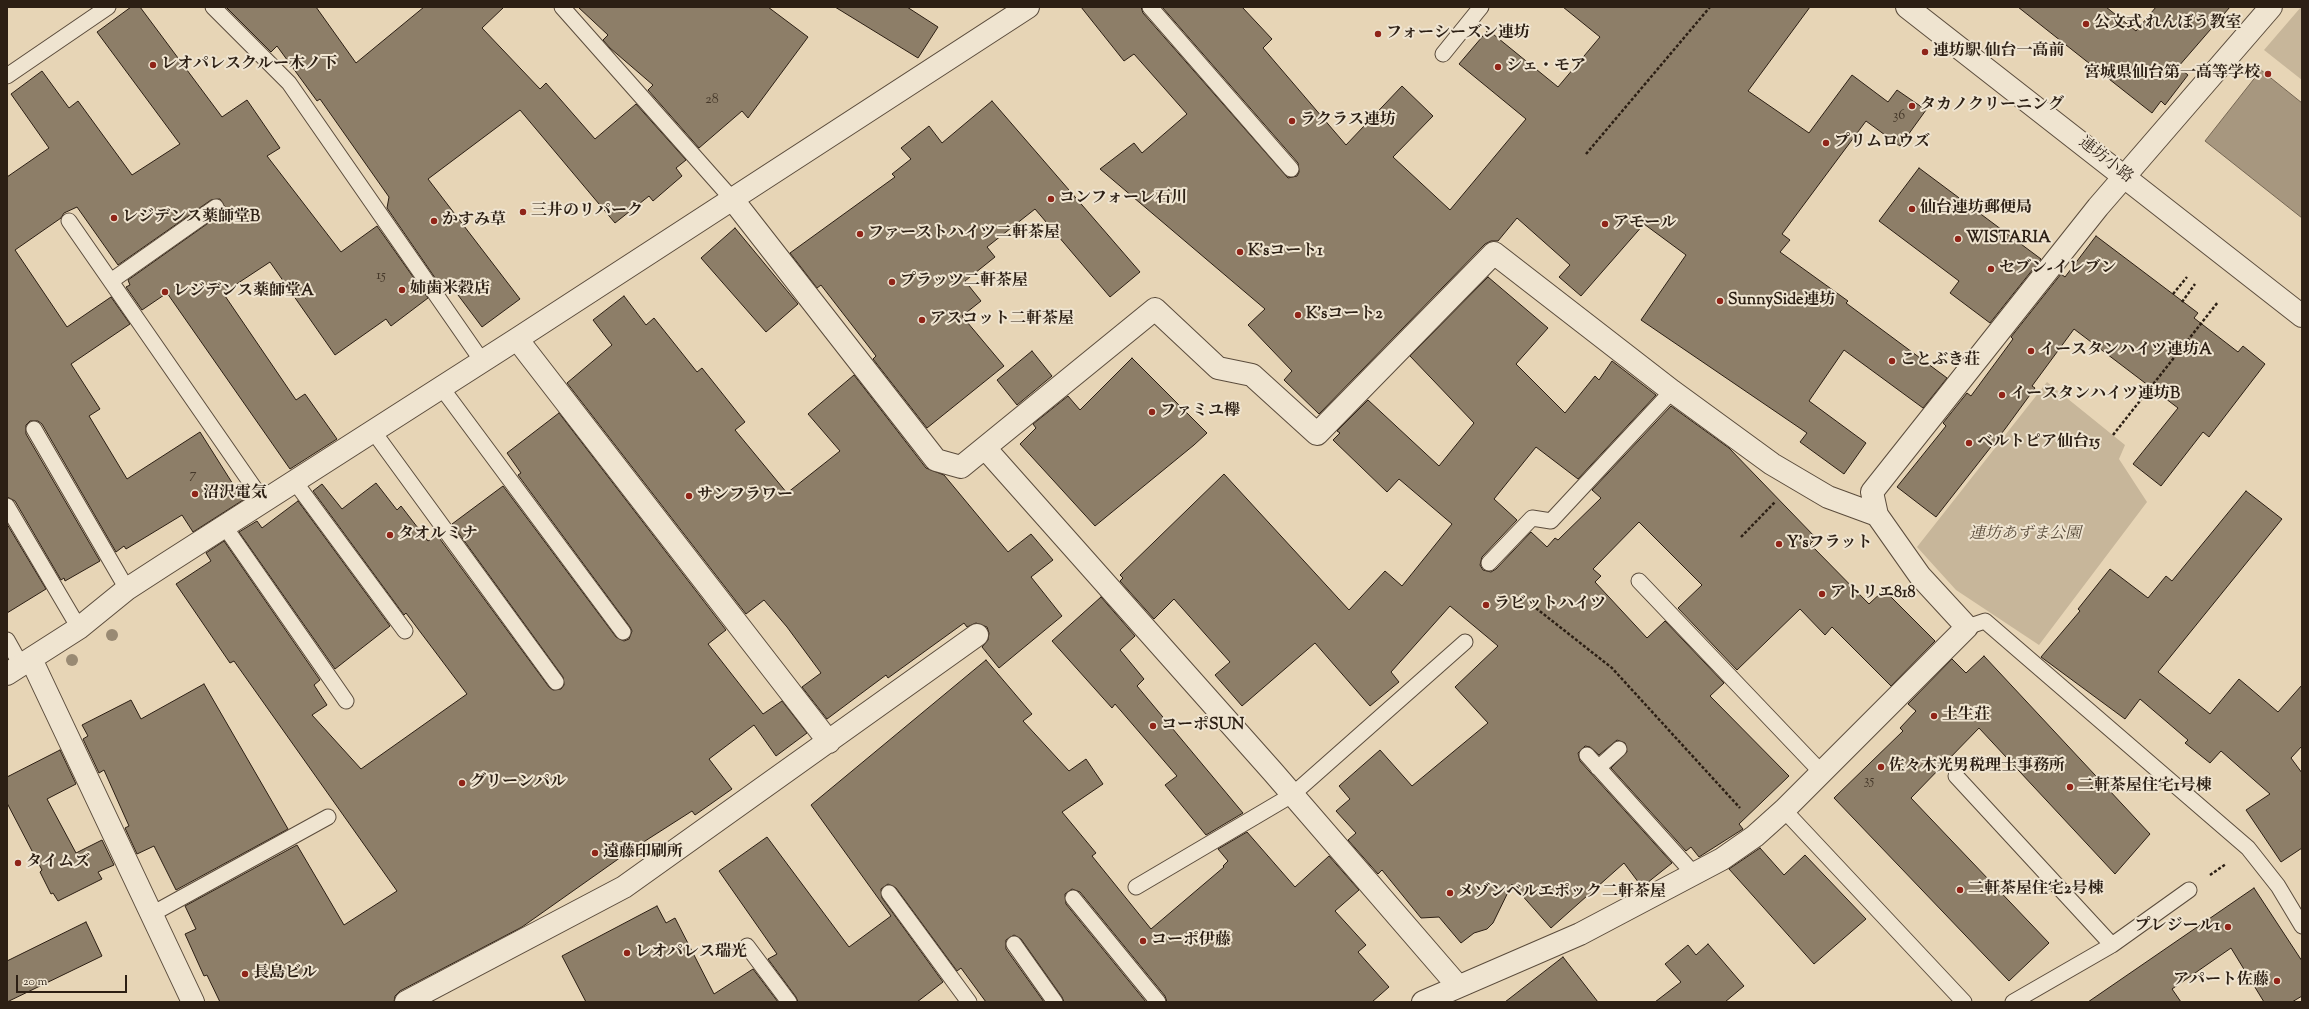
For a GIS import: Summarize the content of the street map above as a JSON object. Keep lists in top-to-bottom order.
{
  "streets": {
    "street": ["連坊小路"]
  },
  "parks": ["連坊あずま公園"],
  "places": [
    "公文式 れんぼう教室",
    "フォーシーズン連坊",
    "連坊駅 仙台一高前",
    "レオパレスクルー木ノ下",
    "シェ・モア",
    "宮城県仙台第一高等学校",
    "タカノクリーニング",
    "ラクラス連坊",
    "プリムロウズ",
    "コンフォーレ石川",
    "仙台連坊郵便局",
    "三井のリパーク",
    "レジデンス薬師堂B",
    "かすみ草",
    "アモール",
    "ファーストハイツ二軒茶屋",
    "WISTARIA",
    "K'sコート1",
    "セブン-イレブン",
    "プラッツ二軒茶屋",
    "姉歯米穀店",
    "レジデンス薬師堂A",
    "SunnySide連坊",
    "K'sコート2",
    "アスコット二軒茶屋",
    "イースタンハイツ連坊A",
    "ことぶき荘",
    "イースタンハイツ連坊B",
    "ファミユ欅",
    "ベルトピア仙台15",
    "沼沢電気",
    "サンフラワー",
    "タオルミナ",
    "Y'sフラット",
    "アトリエ818",
    "ラビットハイツ",
    "土生荘",
    "コーポSUN",
    "佐々木光男税理士事務所",
    "グリーンパル",
    "二軒茶屋住宅1号棟",
    "遠藤印刷所",
    "タイムズ",
    "二軒茶屋住宅2号棟",
    "メゾンベルエポック二軒茶屋",
    "プレジール1",
    "コーポ伊藤",
    "レオパレス瑞光",
    "長島ビル",
    "アパート佐藤"
  ],
  "house_numbers": [
    "28",
    "36",
    "15",
    "7",
    "35"
  ],
  "scale_bar": "20 m"
}
